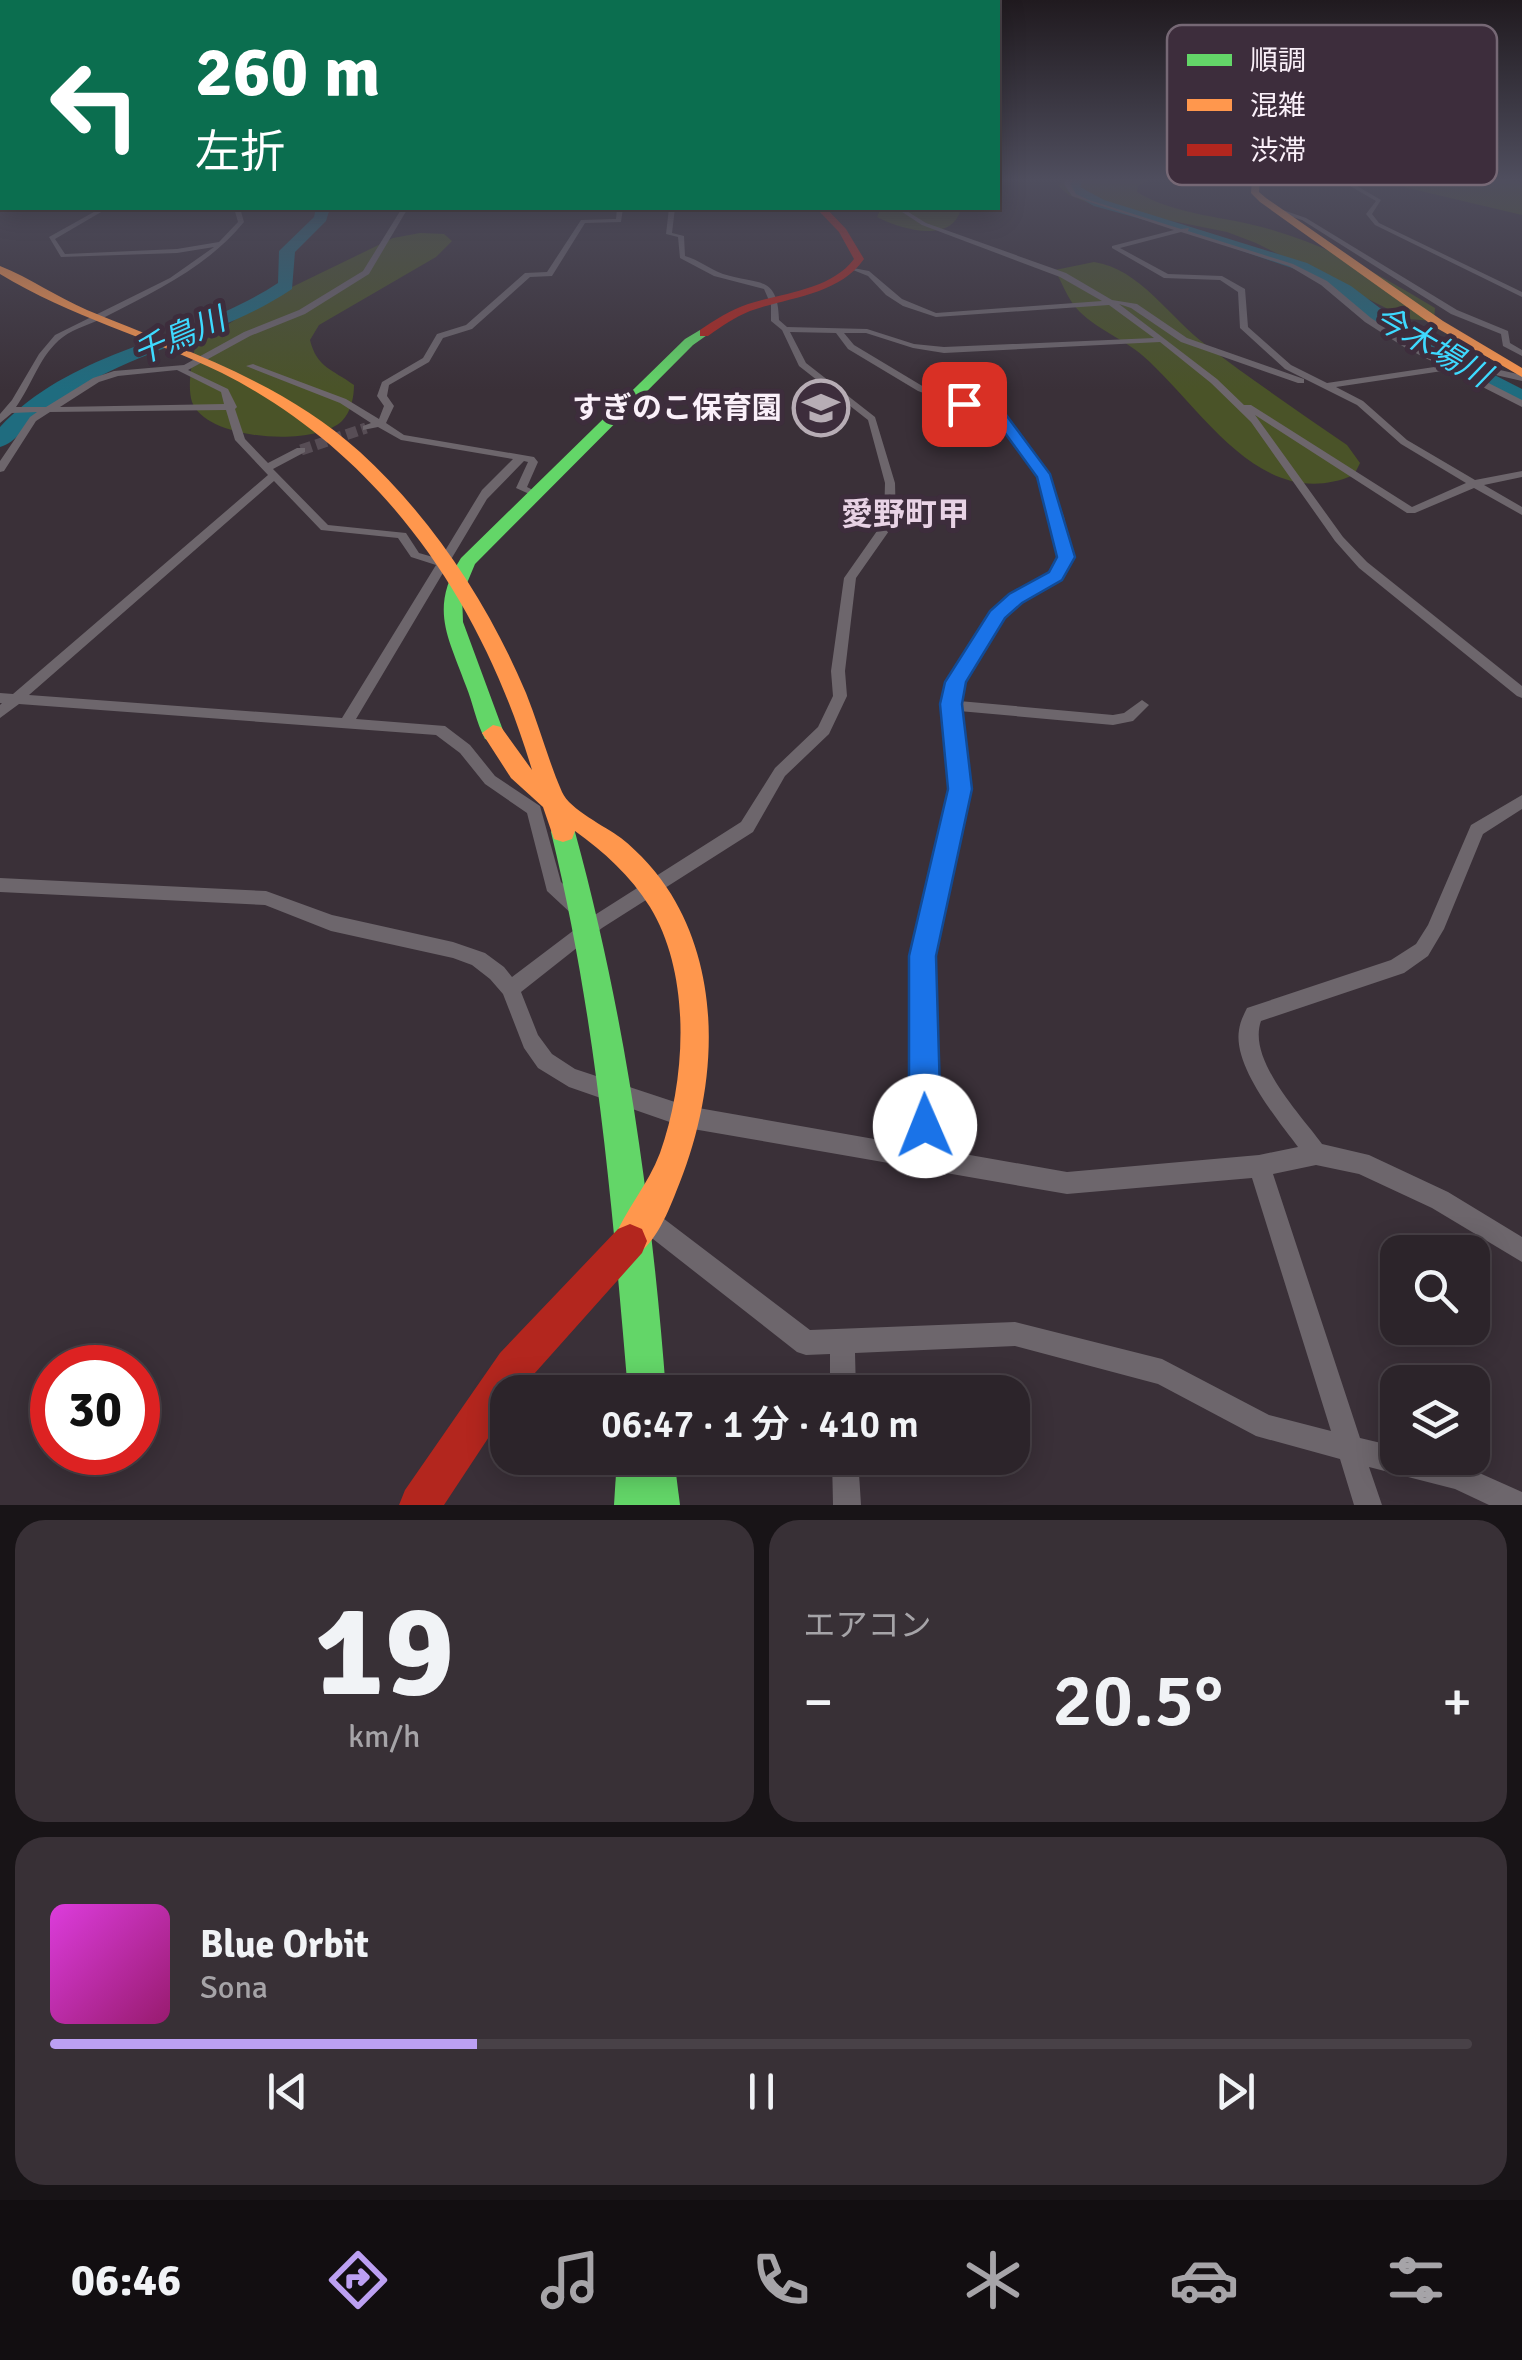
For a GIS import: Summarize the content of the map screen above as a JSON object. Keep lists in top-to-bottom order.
{
  "districts": ["愛野町甲"],
  "water": ["千鳥川", "今木場川"],
  "places": {
    "school or university": ["すぎのこ保育園"]
  },
  "legend": ["順調", "混雑", "渋滞"],
  "page": {
    "turn": ["260 m", "左折"],
    "limit": "30",
    "trip": "06:47 · 1 分 · 410 m",
    "tile": [
      ["19", "km/h"],
      "エアコン"
    ],
    "heat": ["−", "20.5°", "+"],
    "song": ["Blue Orbit", "Sona"],
    "tabs": "06:46"
  }
}
